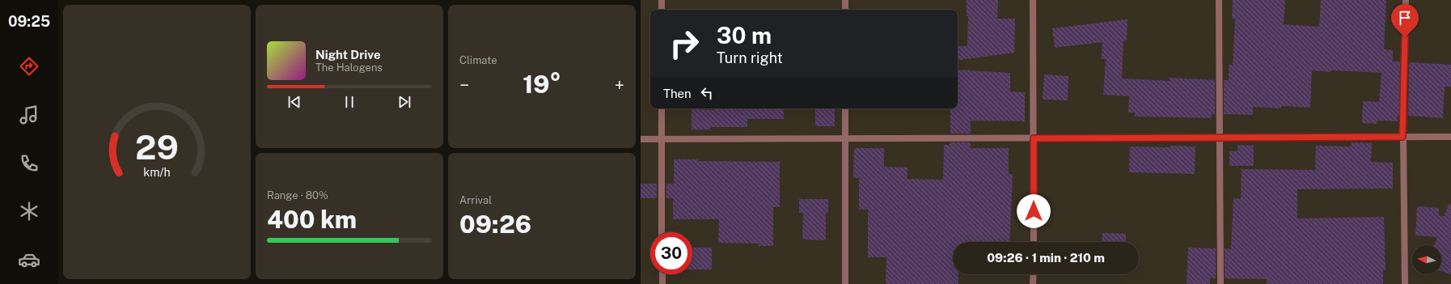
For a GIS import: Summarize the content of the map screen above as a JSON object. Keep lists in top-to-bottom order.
{
  "north": "left",
  "page": {
    "tabs": "09:25",
    "tile": [
      "Climate",
      ["Range · 80%", "400 km"],
      ["Arrival", "09:26"]
    ],
    "turn": ["30 m", "Turn right"],
    "song": ["Night Drive", "The Halogens"],
    "heat": ["−", "19°", "+"],
    "then": "Then",
    "limit": "30",
    "trip": "09:26 · 1 min · 210 m",
    "gauge": ["29", "km/h"]
  }
}
